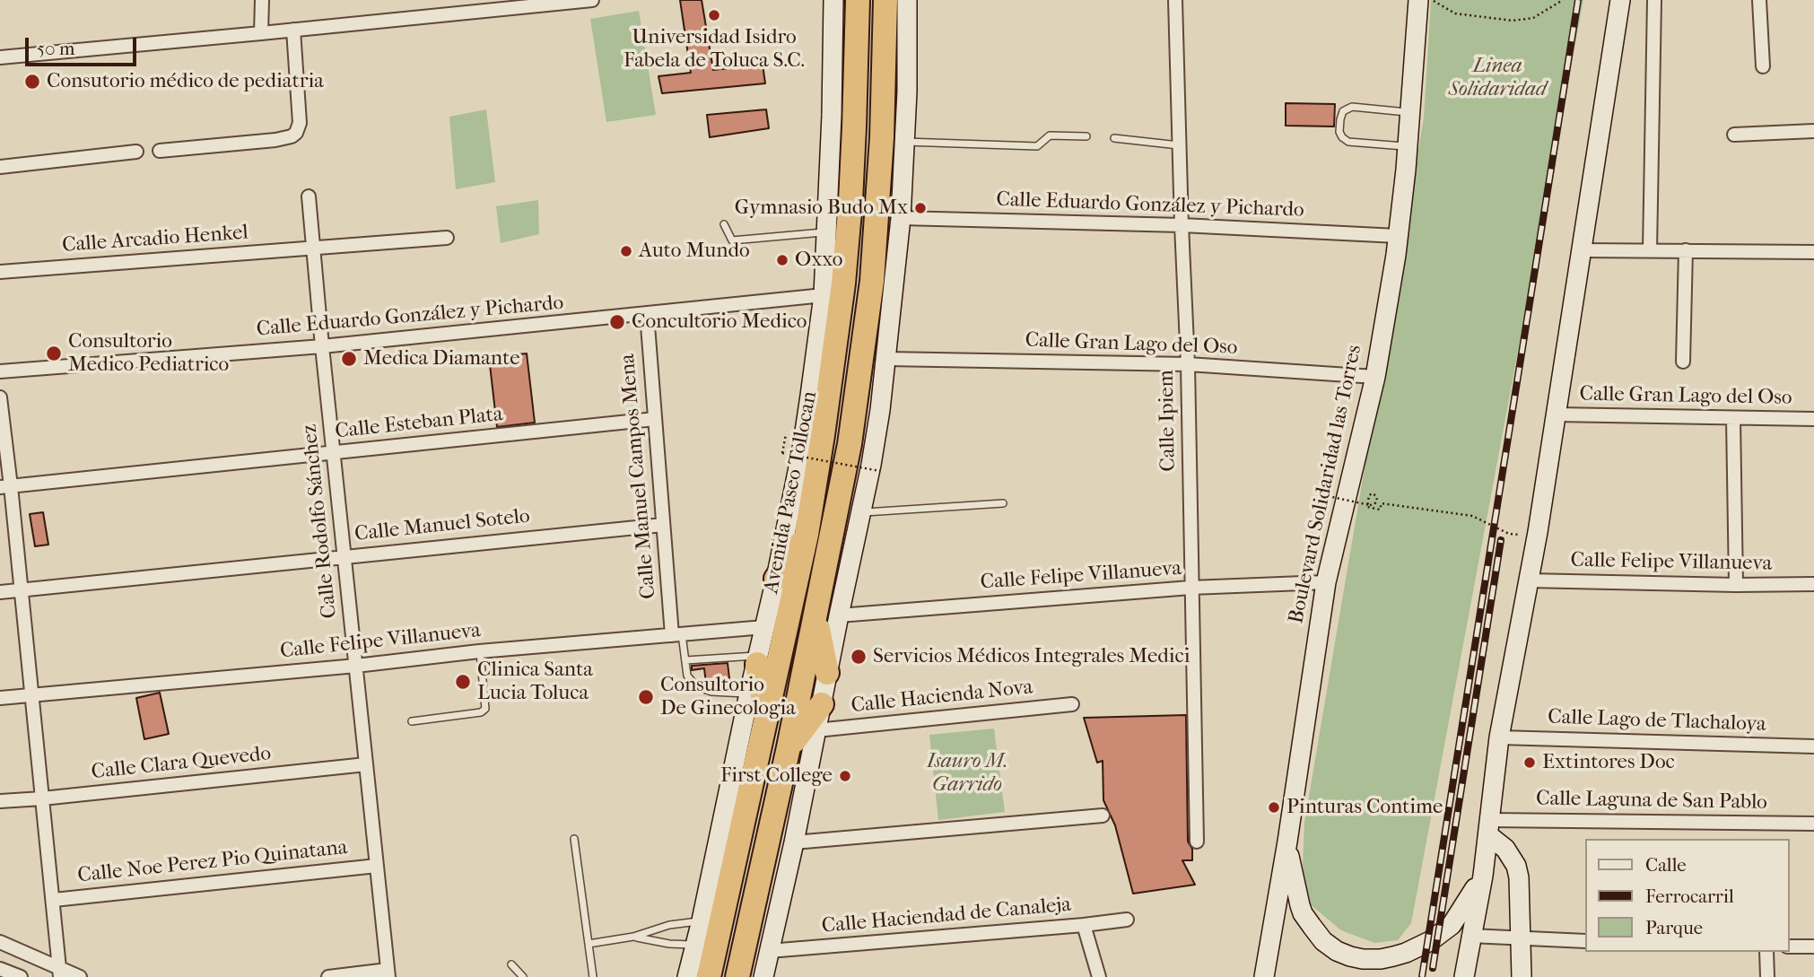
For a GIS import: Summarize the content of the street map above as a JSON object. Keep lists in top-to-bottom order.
{
  "streets": {
    "highway": ["Avenida Paseo Tollocan"],
    "main road": ["Boulevard Solidaridad las Torres"],
    "street": [
      "Calle Eduardo González y Pichardo",
      "Calle Arcadio Henkel",
      "Calle Gran Lago del Oso",
      "Calle Ipiem",
      "Calle Esteban Plata",
      "Calle Manuel Campos Mena",
      "Calle Rodolfo Sánchez",
      "Calle Manuel Sotelo",
      "Calle Felipe Villanueva",
      "Calle Hacienda Nova",
      "Calle Lago de Tlachaloya",
      "Calle Clara Quevedo",
      "Calle Laguna de San Pablo",
      "Calle Noe Perez Pio Quinatana",
      "Calle Haciendad de Canaleja"
    ]
  },
  "crossings": [
    ["Calle Eduardo González y Pichardo", "Calle Ipiem"],
    ["Calle Eduardo González y Pichardo", "Calle Manuel Campos Mena"],
    ["Calle Eduardo González y Pichardo", "Boulevard Solidaridad las Torres"],
    ["Calle Eduardo González y Pichardo", "Avenida Paseo Tollocan"],
    ["Calle Eduardo González y Pichardo", "Calle Rodolfo Sánchez"],
    ["Calle Arcadio Henkel", "Calle Rodolfo Sánchez"],
    ["Calle Gran Lago del Oso", "Calle Ipiem"],
    ["Calle Gran Lago del Oso", "Boulevard Solidaridad las Torres"],
    ["Calle Ipiem", "Calle Felipe Villanueva"],
    ["Calle Esteban Plata", "Calle Manuel Campos Mena"],
    ["Calle Esteban Plata", "Calle Rodolfo Sánchez"],
    ["Calle Manuel Campos Mena", "Calle Manuel Sotelo"],
    ["Calle Manuel Campos Mena", "Calle Felipe Villanueva"],
    ["Boulevard Solidaridad las Torres", "Calle Felipe Villanueva"],
    ["Avenida Paseo Tollocan", "Calle Felipe Villanueva"],
    ["Calle Rodolfo Sánchez", "Calle Manuel Sotelo"],
    ["Calle Rodolfo Sánchez", "Calle Felipe Villanueva"],
    ["Calle Rodolfo Sánchez", "Calle Clara Quevedo"],
    ["Calle Rodolfo Sánchez", "Calle Noe Perez Pio Quinatana"]
  ],
  "parks": ["Linea Solidaridad", "Isauro M. Garrido"],
  "places": [
    "Universidad Isidro Fabela de Toluca S.C.",
    "Consutorio médico de pediatria",
    "Gymnasio Budo Mx",
    "Auto Mundo",
    "Oxxo",
    "Concultorio Medico",
    "Consultorio Medico Pediatrico",
    "Medica Diamante",
    "Servicios Médicos Integrales Medici",
    "Clinica Santa Lucia Toluca",
    "Consultorio De Ginecologia",
    "Extintores Doc",
    "First College",
    "Pinturas Contime"
  ],
  "legend": ["Calle", "Ferrocarril", "Parque"],
  "scale_bar": "50 m"
}
